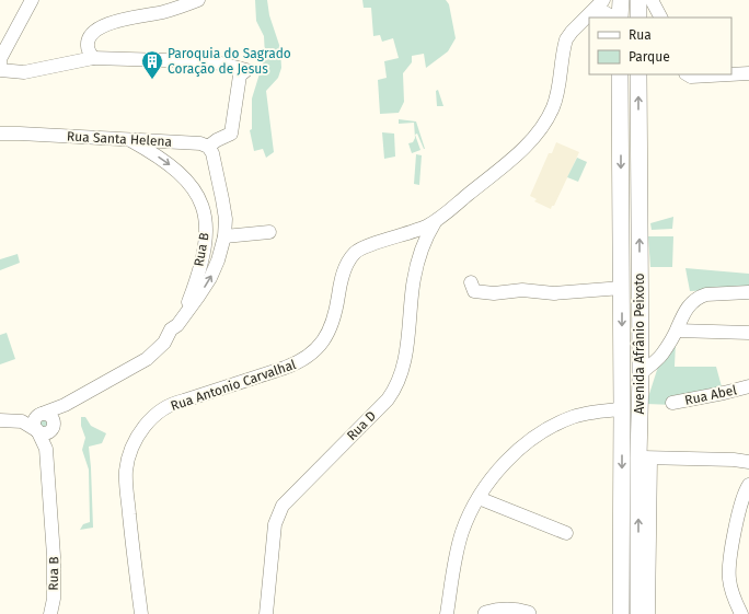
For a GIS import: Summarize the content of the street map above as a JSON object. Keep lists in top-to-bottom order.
{
  "streets": {
    "main road": ["Avenida Afrânio Peixoto"],
    "street": [
      "Rua Santa Helena",
      "Rua B",
      "Rua Antonio Carvalhal",
      "Rua Abel",
      "Rua D"
    ]
  },
  "crossings": [
    ["Rua Santa Helena", "Rua B"],
    ["Rua Antonio Carvalhal", "Rua D"]
  ],
  "places": {
    "building": ["Paroquia do Sagrado Coração de Jesus"]
  },
  "legend": ["Rua", "Parque"]
}
